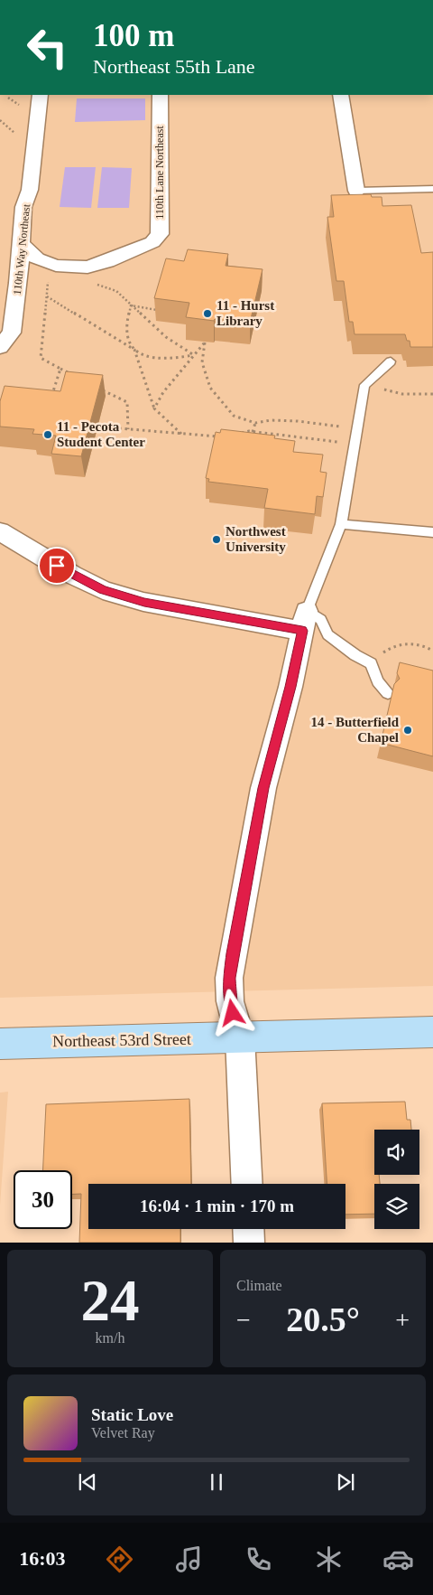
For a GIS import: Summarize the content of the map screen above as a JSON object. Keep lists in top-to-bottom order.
{
  "streets": {
    "street": ["110th Lane Northeast", "110th Way Northeast", "Northeast 53rd Street"]
  },
  "crossings": [
    ["110th Lane Northeast", "110th Way Northeast"]
  ],
  "places": [
    "11 - Hurst Library",
    "11 - Pecota Student Center",
    "Northwest University",
    "14 - Butterfield Chapel"
  ],
  "page": {
    "turn": ["100 m", "Northeast 55th Lane"],
    "limit": "30",
    "trip": "16:04 · 1 min · 170 m",
    "tile": [
      ["24", "km/h"],
      "Climate"
    ],
    "heat": ["−", "20.5°", "+"],
    "song": ["Static Love", "Velvet Ray"],
    "tabs": "16:03"
  }
}
